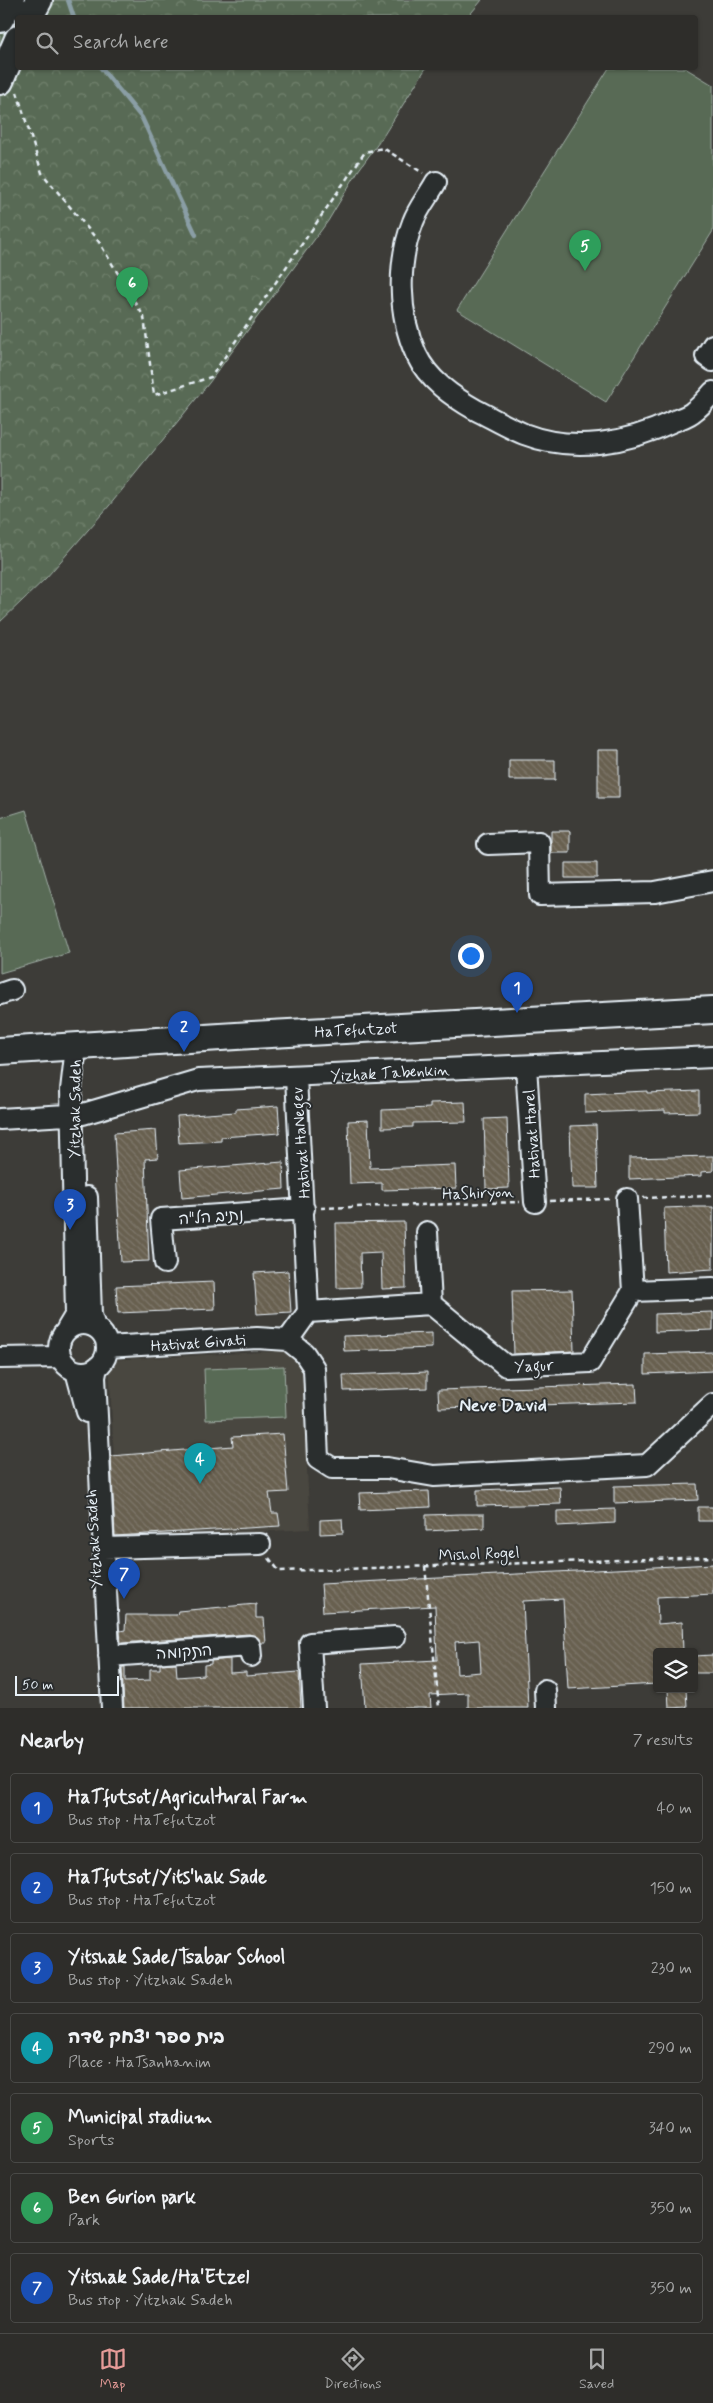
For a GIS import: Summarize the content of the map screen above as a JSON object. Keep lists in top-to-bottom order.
{
  "streets": {
    "main road": ["HaTefutzot"],
    "street": [
      "Yizhak Tabenkin",
      "Yitzhak Sadeh",
      "Hativat Harel",
      "Hativat HaNegev",
      "נתיב הל\"ה",
      "Hativat Givati",
      "Yagur",
      "התקומה"
    ],
    "path": ["HaShiryon", "Mishol Rogel"]
  },
  "crossings": [
    ["HaTefutzot", "Yitzhak Sadeh"],
    ["Yizhak Tabenkin", "Yitzhak Sadeh"],
    ["Yizhak Tabenkin", "Hativat Harel"],
    ["Yizhak Tabenkin", "Hativat HaNegev"],
    ["Yitzhak Sadeh", "Hativat Givati"],
    ["Yitzhak Sadeh", "התקומה"],
    ["Hativat Harel", "HaShiryon"],
    ["Hativat HaNegev", "HaShiryon"],
    ["Hativat HaNegev", "נתיב הל\"ה"],
    ["HaShiryon", "נתיב הל\"ה"]
  ],
  "districts": ["Neve David"],
  "scale_bar": "50 m",
  "page": {
    "search": "Search here",
    "pins": [
      "5",
      "6",
      "1",
      "2",
      "3",
      "4",
      "7"
    ],
    "scale": "50 m",
    "heading": ["Nearby", "7 results"],
    "list": [
      {
        "mark": "1",
        "name": "HaTfutsot/Agricultural Farm",
        "note": "Bus stop · HaTefutzot",
        "value": "40 m"
      },
      {
        "mark": "2",
        "name": "HaTfutsot/Yits'hak Sade",
        "note": "Bus stop · HaTefutzot",
        "value": "150 m"
      },
      {
        "mark": "3",
        "name": "Yitshak Sade/Tsabar School",
        "note": "Bus stop · Yitzhak Sadeh",
        "value": "230 m"
      },
      {
        "mark": "4",
        "name": "בית ספר יצחק שדה",
        "note": "Place · HaTsanhanim",
        "value": "290 m"
      },
      {
        "mark": "5",
        "name": "Municipal stadium",
        "note": "Sports",
        "value": "340 m"
      },
      {
        "mark": "6",
        "name": "Ben Gurion park",
        "note": "Park",
        "value": "350 m"
      },
      {
        "mark": "7",
        "name": "Yitshak Sade/Ha'Etzel",
        "note": "Bus stop · Yitzhak Sadeh",
        "value": "350 m"
      }
    ],
    "nav": ["Map", "Directions", "Saved"]
  }
}
